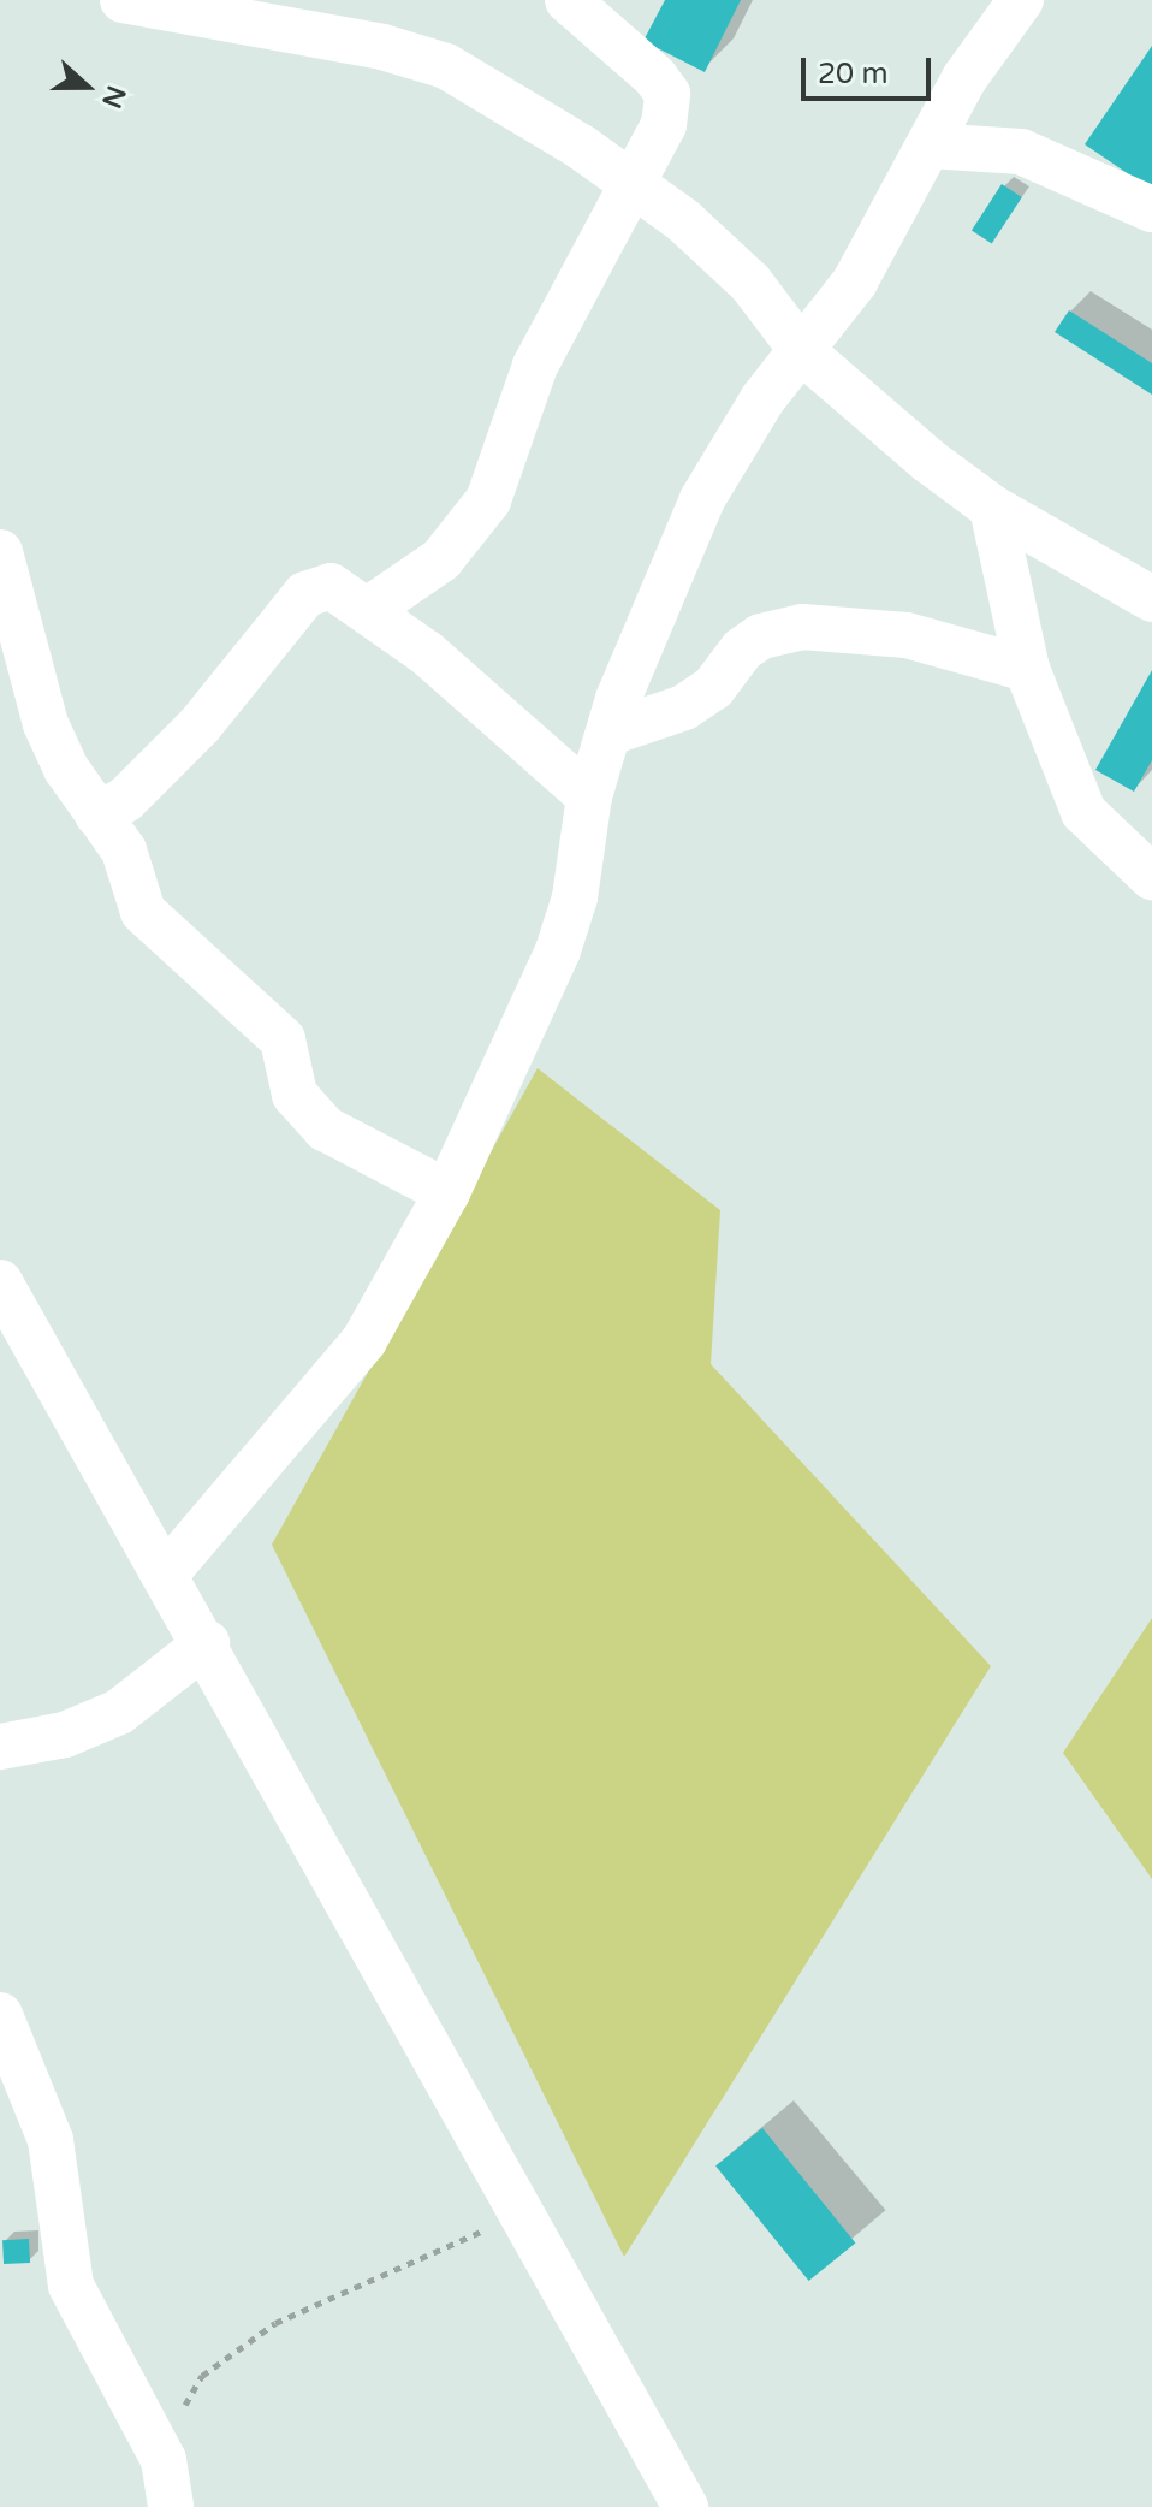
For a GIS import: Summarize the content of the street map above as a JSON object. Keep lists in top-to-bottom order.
{
  "scale_bar": "20 m",
  "north": "right"
}
